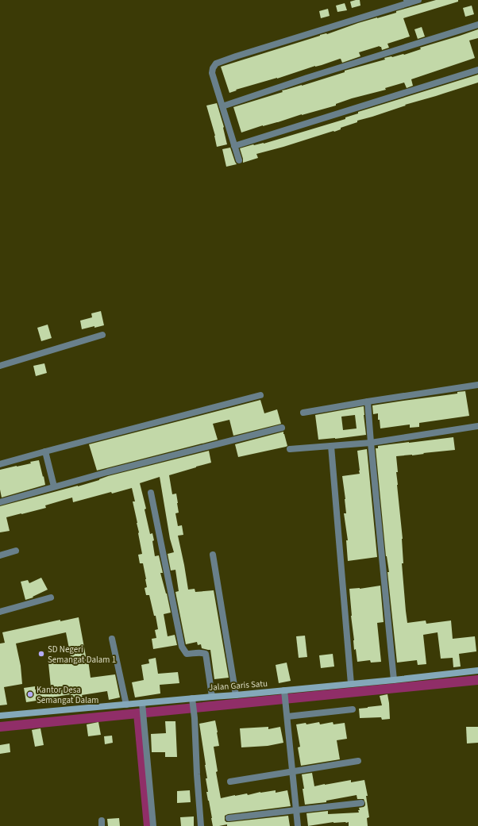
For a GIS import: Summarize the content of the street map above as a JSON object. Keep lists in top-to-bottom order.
{
  "streets": {
    "street": ["Jalan Garis Satu"]
  },
  "places": ["SD Negeri Semangat Dalam 1", "Kantor Desa Semangat Dalam"]
}
